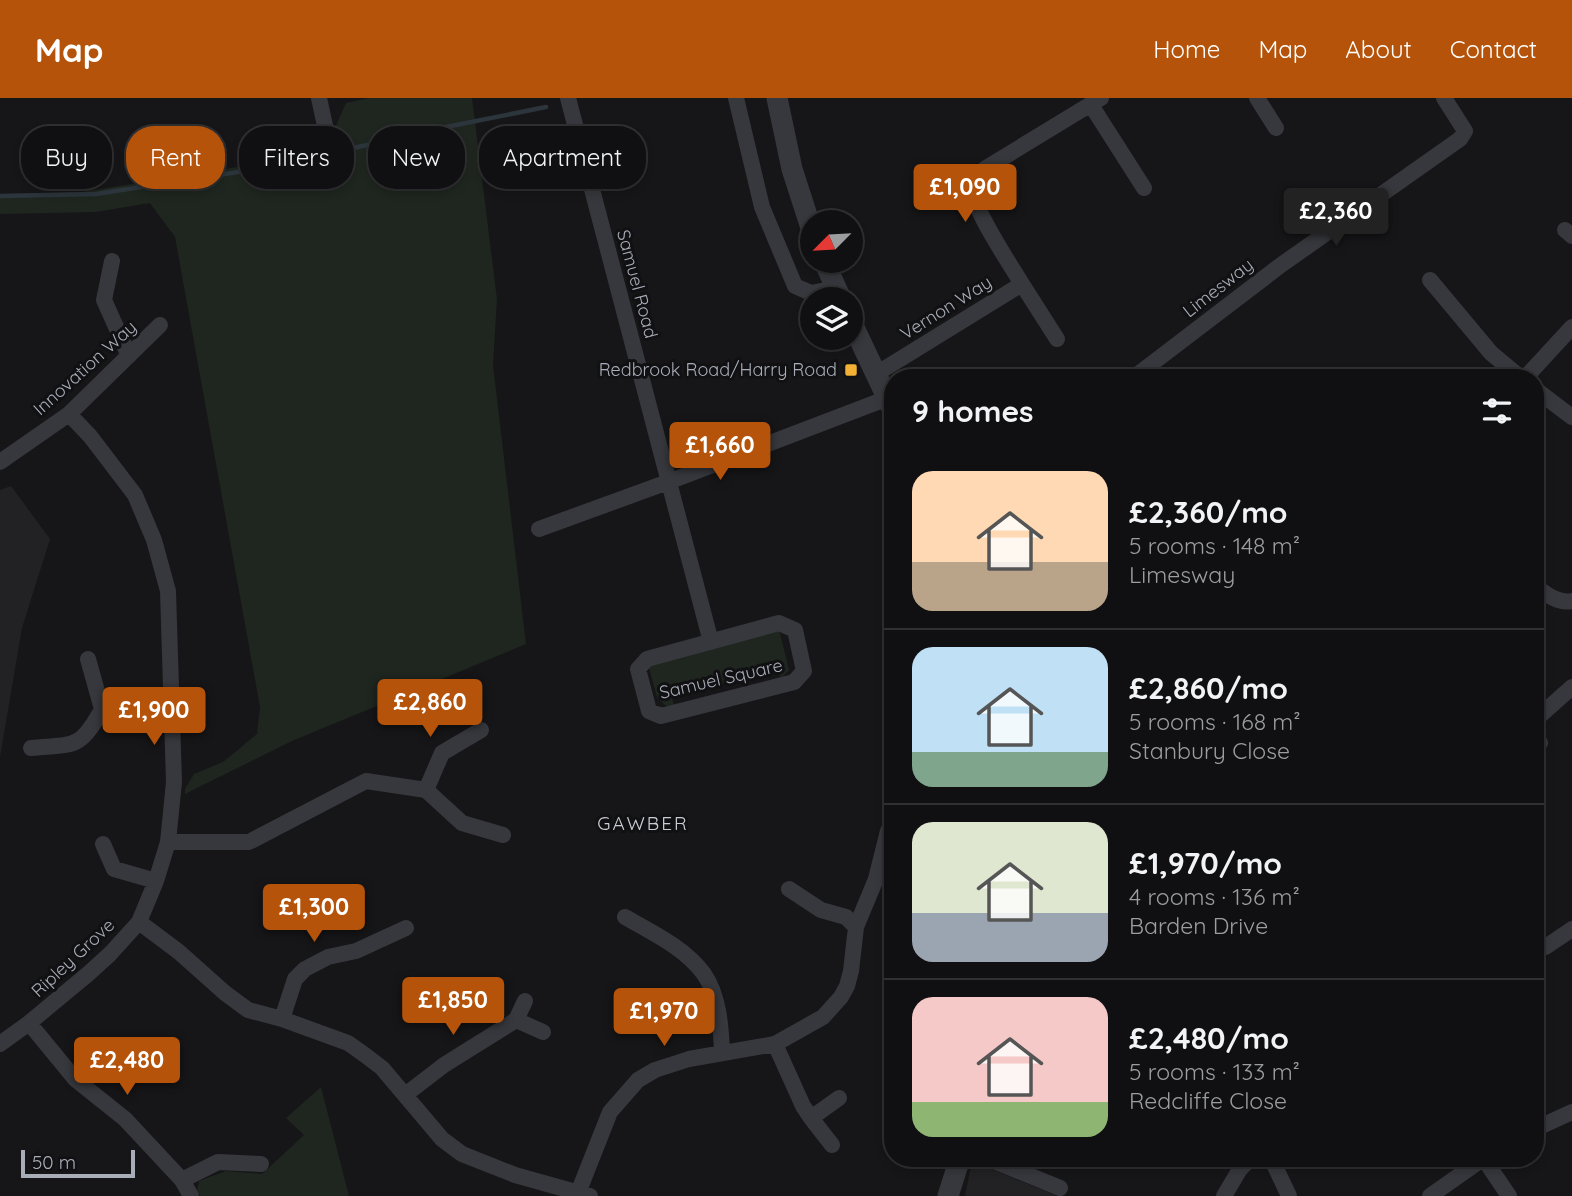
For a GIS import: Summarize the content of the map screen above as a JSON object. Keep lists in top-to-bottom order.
{
  "streets": {
    "street": [
      "Samuel Road",
      "Limesway",
      "Vernon Way",
      "Innovation Way",
      "Samuel Square",
      "Ripley Grove"
    ]
  },
  "crossings": [
    ["Samuel Road", "Samuel Square"],
    ["Innovation Way", "Ripley Grove"]
  ],
  "districts": ["GAWBER"],
  "places": {
    "transit": ["Redbrook Road/Harry Road"]
  },
  "scale_bar": "50 m",
  "north": "bottom left",
  "page": {
    "header": "Map",
    "nav": [
      "Home",
      "Map",
      "About",
      "Contact"
    ],
    "chip": [
      "Buy",
      "Rent",
      "Filters",
      "New",
      "Apartment"
    ],
    "price": [
      "£1,090",
      "£2,360",
      "£1,660",
      "£2,860",
      "£1,900",
      "£1,300",
      "£1,850",
      "£1,970",
      "£2,480"
    ],
    "heading": "9 homes",
    "list": [
      {
        "name": "£2,360/mo",
        "note": "5 rooms · 148 m² · Limesway"
      },
      {
        "name": "£2,860/mo",
        "note": "5 rooms · 168 m² · Stanbury Close"
      },
      {
        "name": "£1,970/mo",
        "note": "4 rooms · 136 m² · Barden Drive"
      },
      {
        "name": "£2,480/mo",
        "note": "5 rooms · 133 m² · Redcliffe Close"
      }
    ],
    "scale": "50 m"
  }
}
